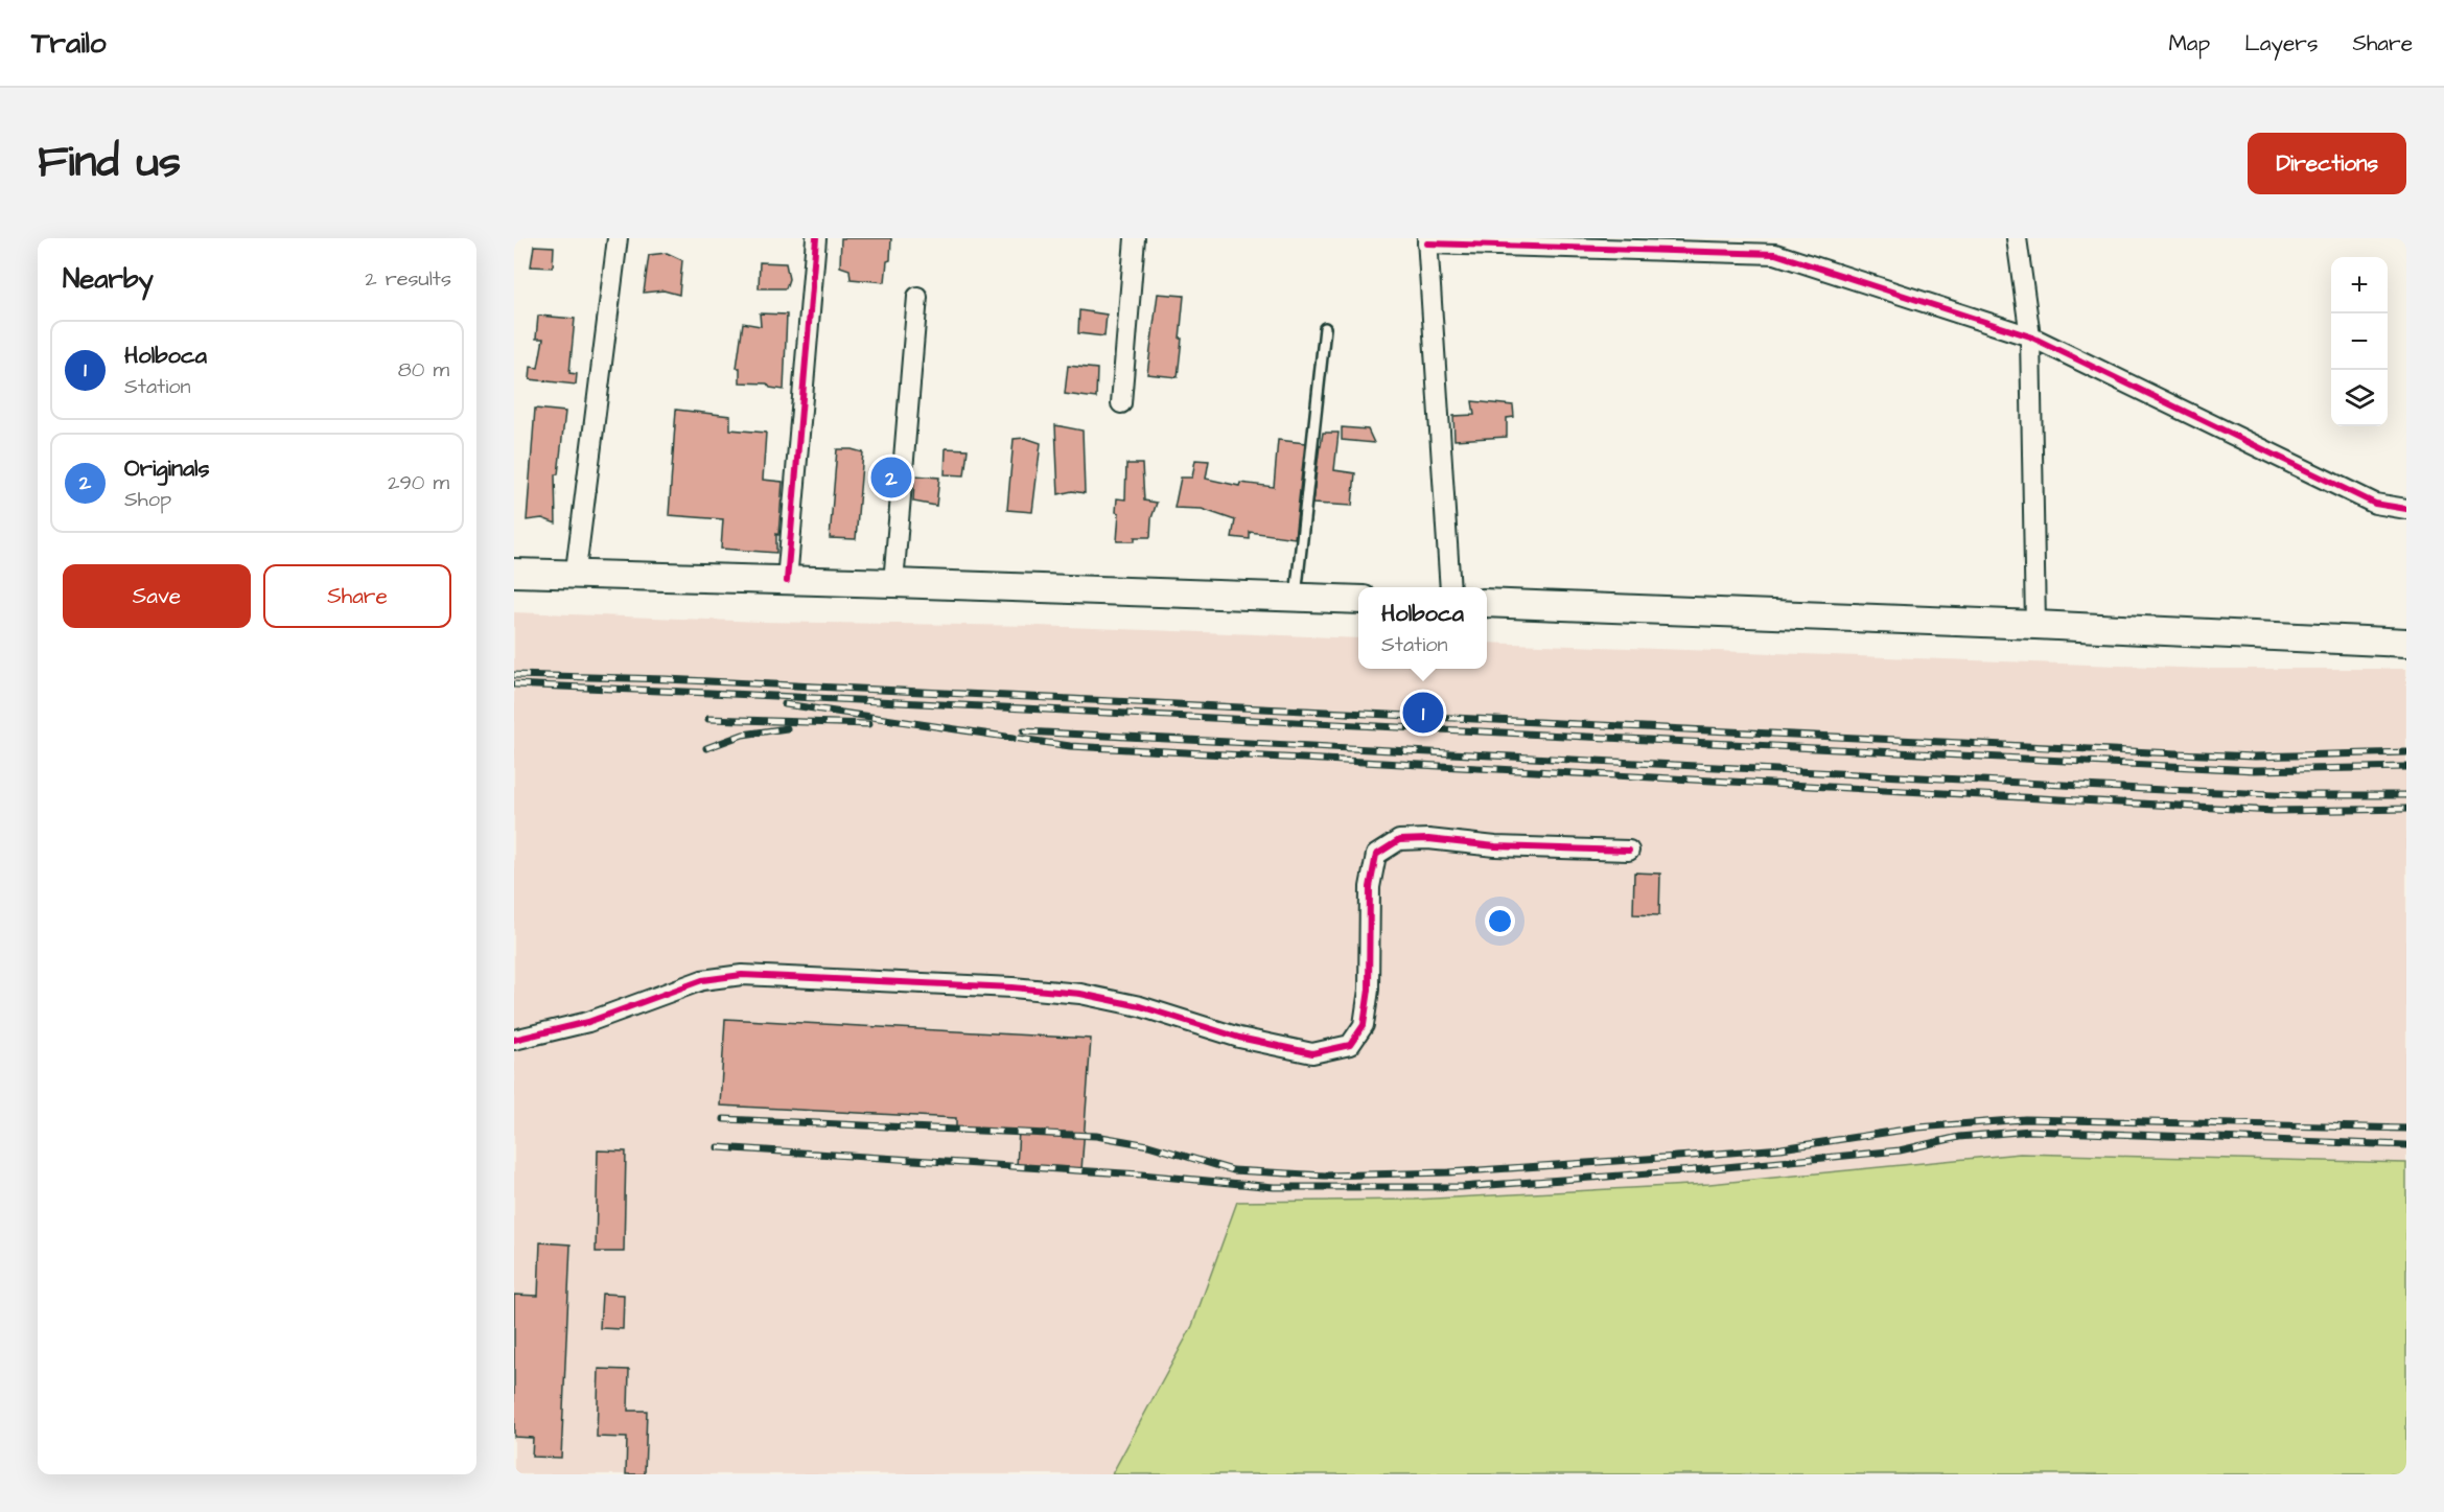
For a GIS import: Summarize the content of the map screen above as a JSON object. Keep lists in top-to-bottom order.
{
  "page": {
    "header": "Trailo",
    "nav": ["Map", "Layers", "Share"],
    "title": "Find us",
    "buttons": [
      "Directions",
      ["Save", "Share"]
    ],
    "heading": ["Nearby", "2 results"],
    "map_buttons": ["+", "−"],
    "list": [
      {
        "mark": "1",
        "name": "Holboca",
        "note": "Station",
        "value": "80 m"
      },
      {
        "mark": "2",
        "name": "Originals",
        "note": "Shop",
        "value": "290 m"
      }
    ],
    "pins": ["2", "1"],
    "popup": ["Holboca", "Station"]
  }
}
